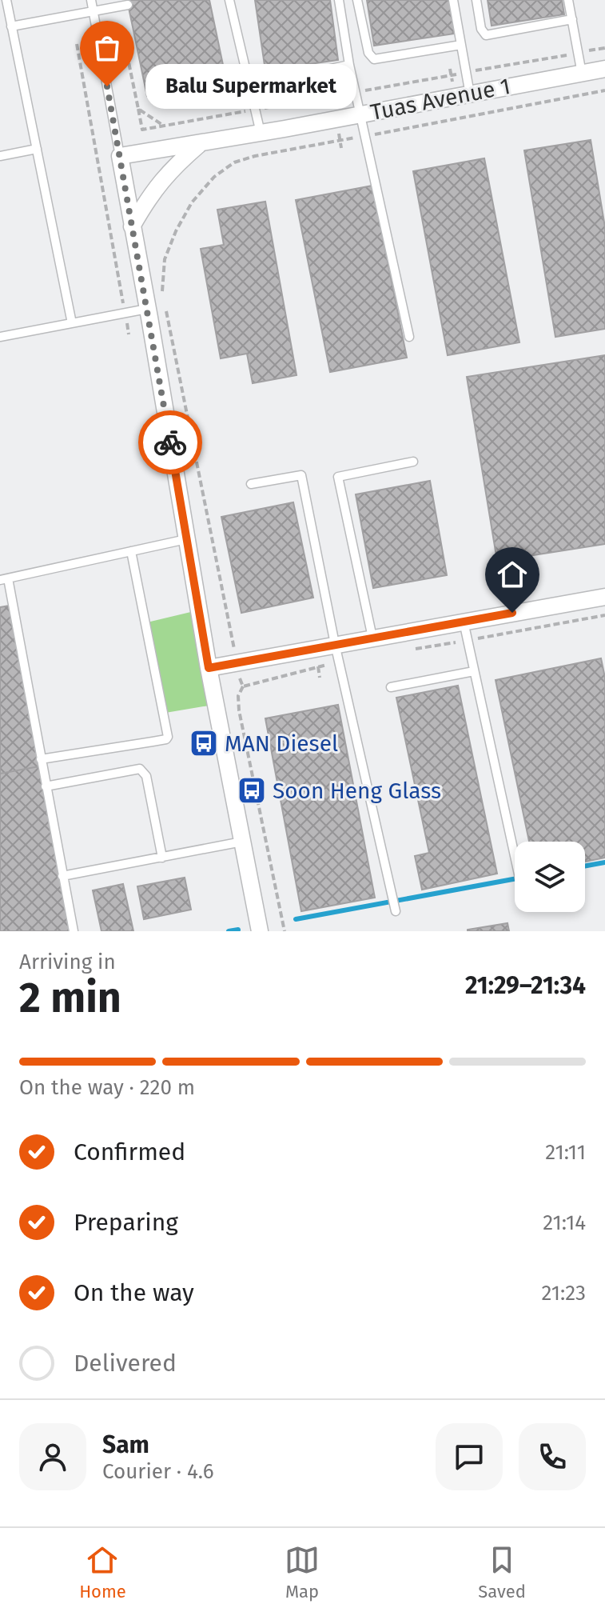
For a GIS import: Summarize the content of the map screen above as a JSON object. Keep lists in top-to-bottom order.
{
  "streets": {
    "street": ["Tuas Avenue 1"]
  },
  "places": {
    "other": ["Balu Supermarket"],
    "bus stop": ["MAN Diesel", "Soon Heng Glass"]
  },
  "page": {
    "bubble": "Balu Supermarket",
    "heading": ["2 min", "Arriving in", "21:29–21:34"],
    "panel": ["Sam", "Courier · 4.6"],
    "bar": "On the way · 220 m",
    "list": [
      ["Confirmed", "21:11"],
      ["Preparing", "21:14"],
      ["On the way", "21:23"],
      "Delivered"
    ],
    "tabs": ["Home", "Map", "Saved"]
  }
}
